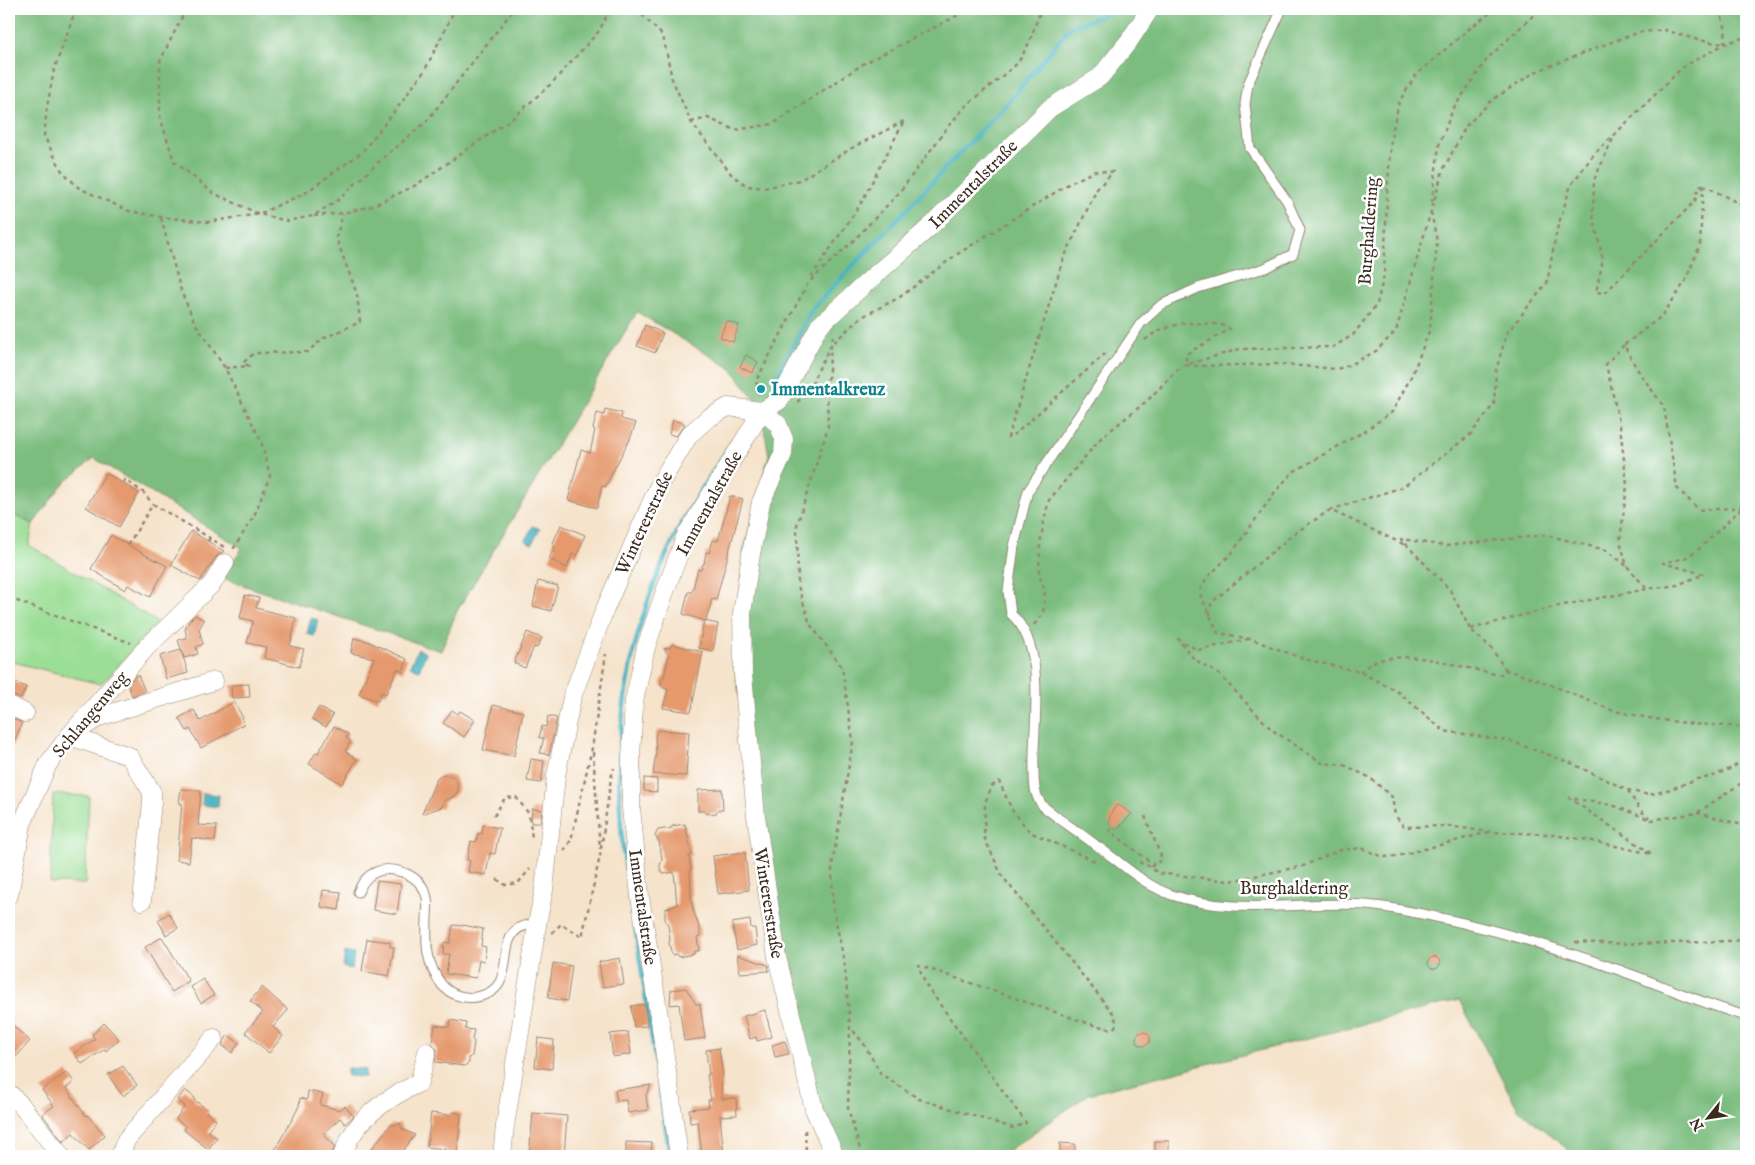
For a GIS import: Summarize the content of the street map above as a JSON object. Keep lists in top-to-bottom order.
{
  "streets": {
    "street": ["Immentalstraße", "Wintererstraße", "Schlangenweg"],
    "lane": ["Burghaldering"]
  },
  "crossings": [
    ["Immentalstraße", "Wintererstraße"]
  ],
  "places": ["Immentalkreuz"],
  "north": "bottom left"
}
